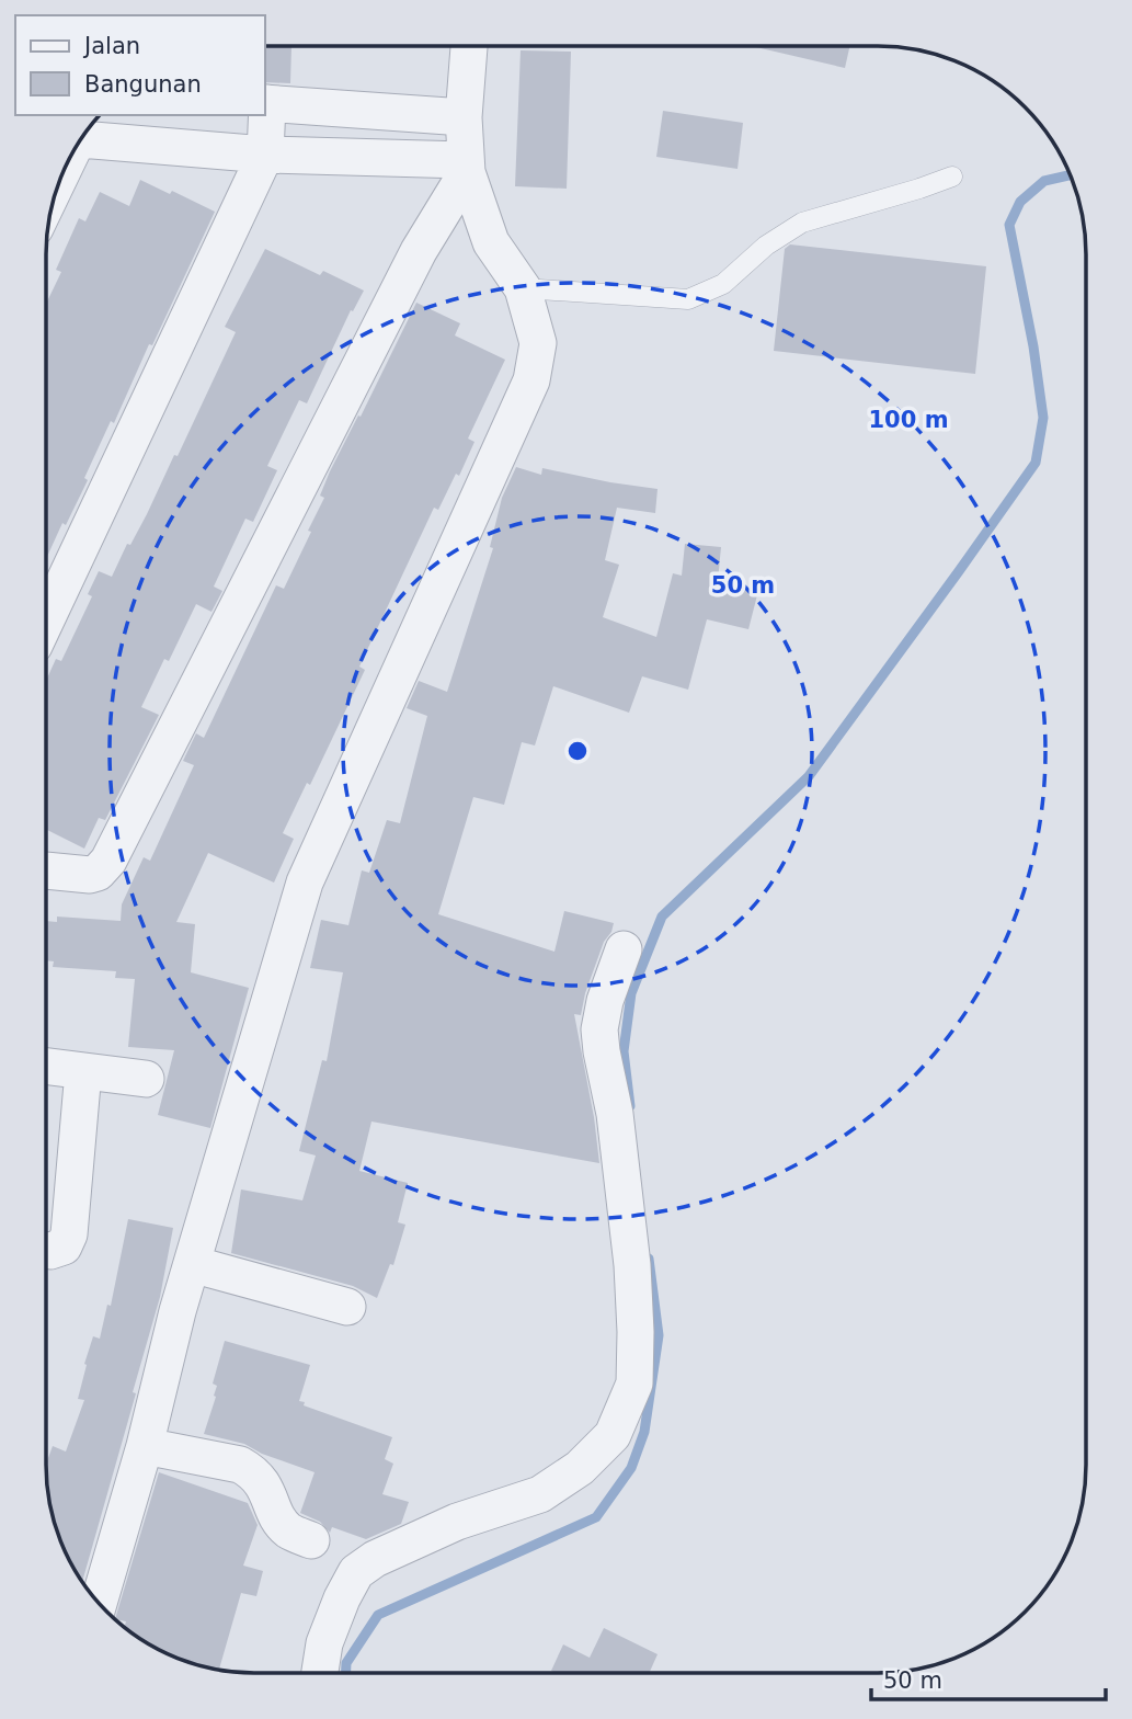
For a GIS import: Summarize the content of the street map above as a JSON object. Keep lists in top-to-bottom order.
{
  "legend": ["Jalan", "Bangunan"],
  "scale_bar": "50 m",
  "rings": ["100 m", "50 m"]
}
